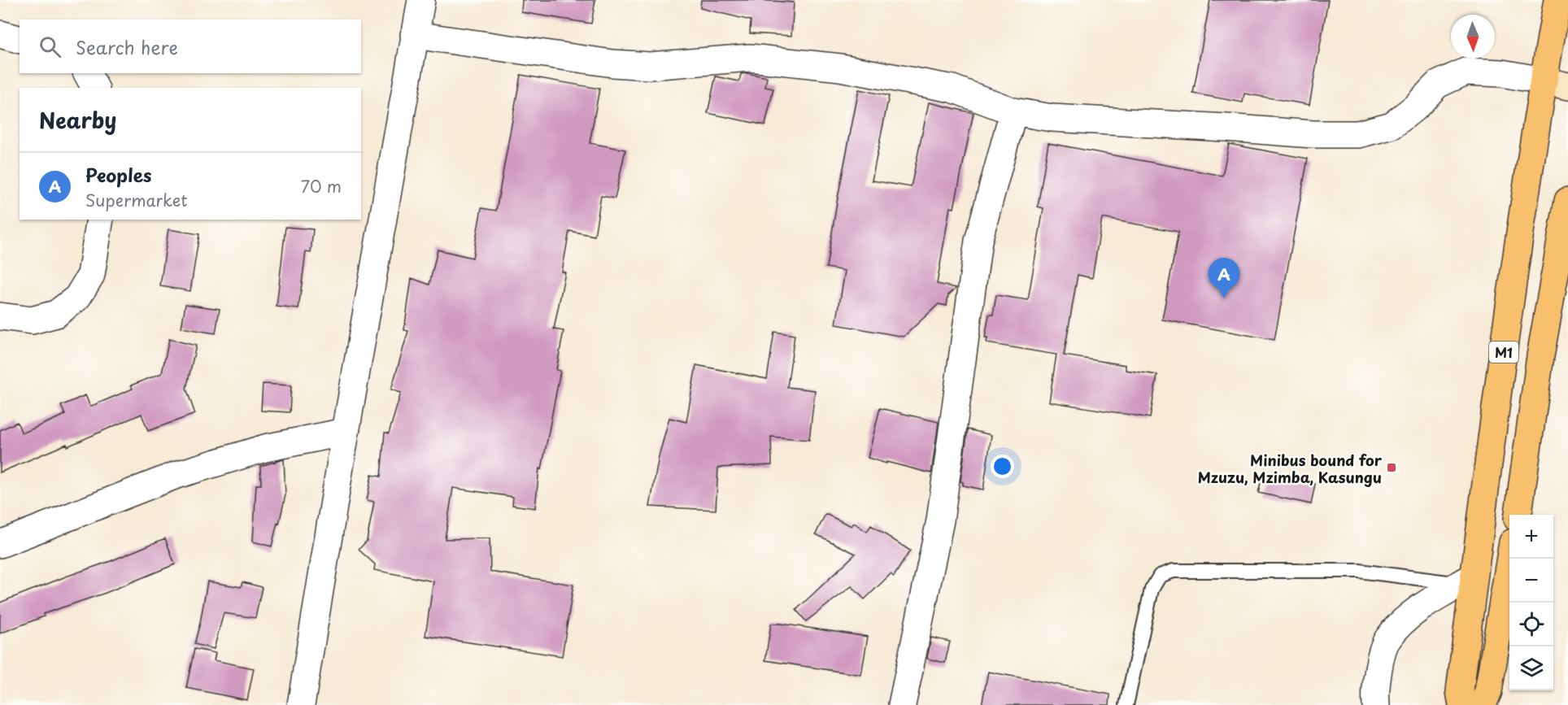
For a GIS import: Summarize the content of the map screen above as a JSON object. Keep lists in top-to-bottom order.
{
  "streets": {
    "highway": ["M1"]
  },
  "places": {
    "transit": ["Minibus bound for Mzuzu, Mzimba, Kasungu"]
  },
  "north": "bottom",
  "page": {
    "search": "Search here",
    "heading": "Nearby",
    "list": [
      {
        "mark": "A",
        "name": "Peoples",
        "note": "Supermarket",
        "value": "70 m"
      }
    ],
    "pins": "A",
    "map_buttons": ["+", "−"]
  }
}
